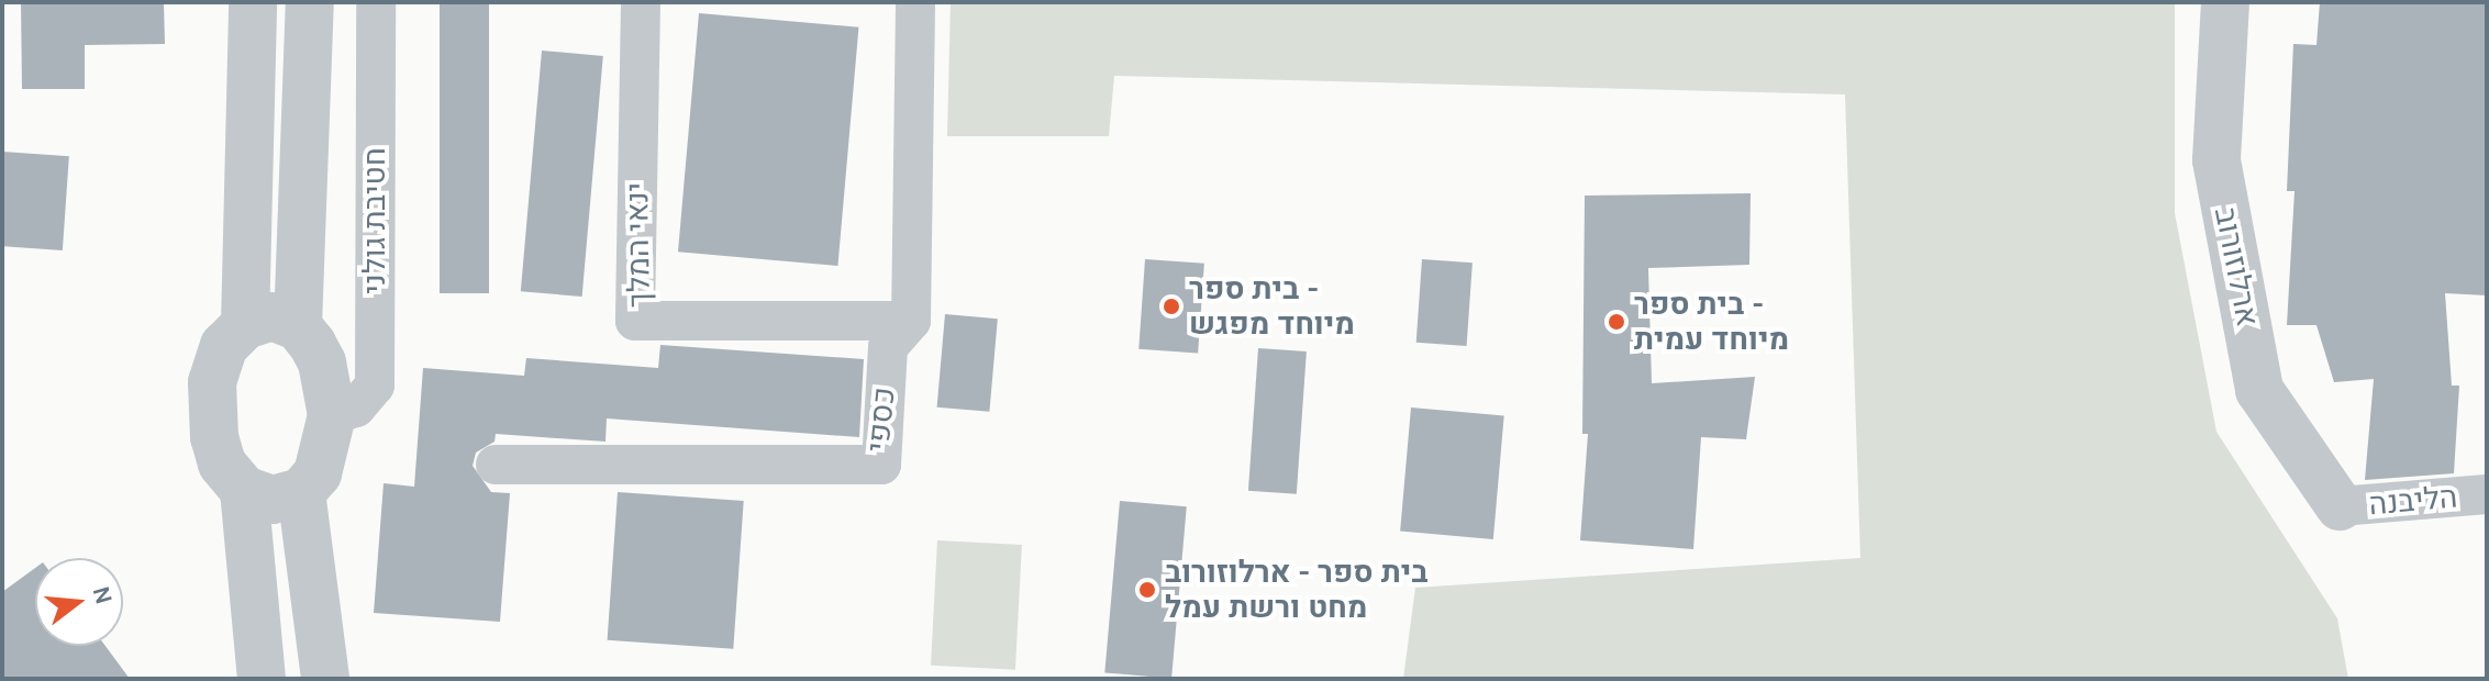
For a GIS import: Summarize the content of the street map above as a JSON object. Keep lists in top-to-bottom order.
{
  "streets": {
    "street": [
      "חטיבת גולני",
      "ינאי המלך",
      "ארלוזורוב",
      "כספי",
      "הליבנה"
    ]
  },
  "crossings": [
    ["ינאי המלך", "כספי"],
    ["ארלוזורוב", "הליבנה"]
  ],
  "places": ["בית ספר - מיוחד מפגש", "בית ספר - מיוחד עמית", "בית ספר - ארלוזורוב מחט ורשת עמל"],
  "north": "right"
}
